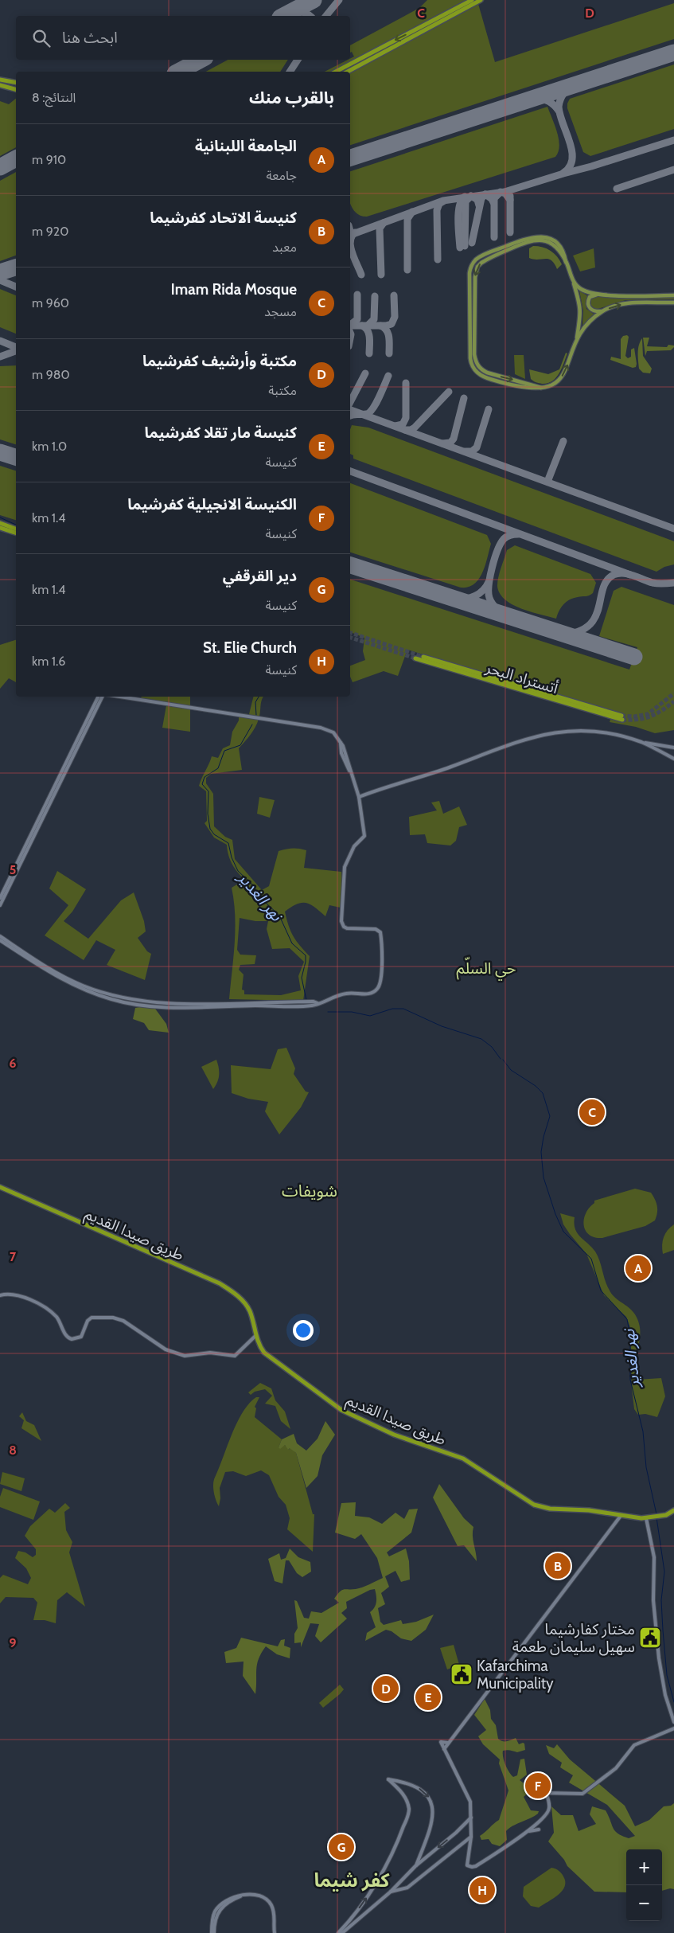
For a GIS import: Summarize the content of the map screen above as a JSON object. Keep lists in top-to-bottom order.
{
  "streets": {
    "highway": ["أتستراد البحر", "طريق صيدا القديم"]
  },
  "districts": ["حي السلّم", "شويفات", "كفر شيما"],
  "water": ["نهر الغدير"],
  "places": {
    "public building": ["مختار كفارشيما سهيل سليمان طعمة", "Kafarchima Municipality"]
  },
  "page": {
    "search": "ابحث هنا",
    "heading": ["بالقرب منك", "النتائج: 8"],
    "list": [
      {
        "mark": "A",
        "name": "الجامعة اللبنانية",
        "note": "جامعة",
        "value": "910 m"
      },
      {
        "mark": "B",
        "name": "كنيسة الاتحاد كفرشيما",
        "note": "معبد",
        "value": "920 m"
      },
      {
        "mark": "C",
        "name": "Imam Rida Mosque",
        "note": "مسجد",
        "value": "960 m"
      },
      {
        "mark": "D",
        "name": "مكتبة وأرشيف كفرشيما",
        "note": "مكتبة",
        "value": "980 m"
      },
      {
        "mark": "E",
        "name": "كنيسة مار تقلا كفرشيما",
        "note": "كنيسة",
        "value": "1.0 km"
      },
      {
        "mark": "F",
        "name": "الكنيسة الانجيلية كفرشيما",
        "note": "كنيسة",
        "value": "1.4 km"
      },
      {
        "mark": "G",
        "name": "دير القرقفي",
        "note": "كنيسة",
        "value": "1.4 km"
      },
      {
        "mark": "H",
        "name": "St. Elie Church",
        "note": "كنيسة",
        "value": "1.6 km"
      }
    ],
    "pins": [
      "C",
      "A",
      "B",
      "D",
      "E",
      "F",
      "G",
      "H"
    ],
    "map_buttons": ["+", "−"]
  },
  "grid": {
    "columns": ["C", "D"],
    "rows": [
      "5",
      "6",
      "7",
      "8",
      "9"
    ]
  }
}
